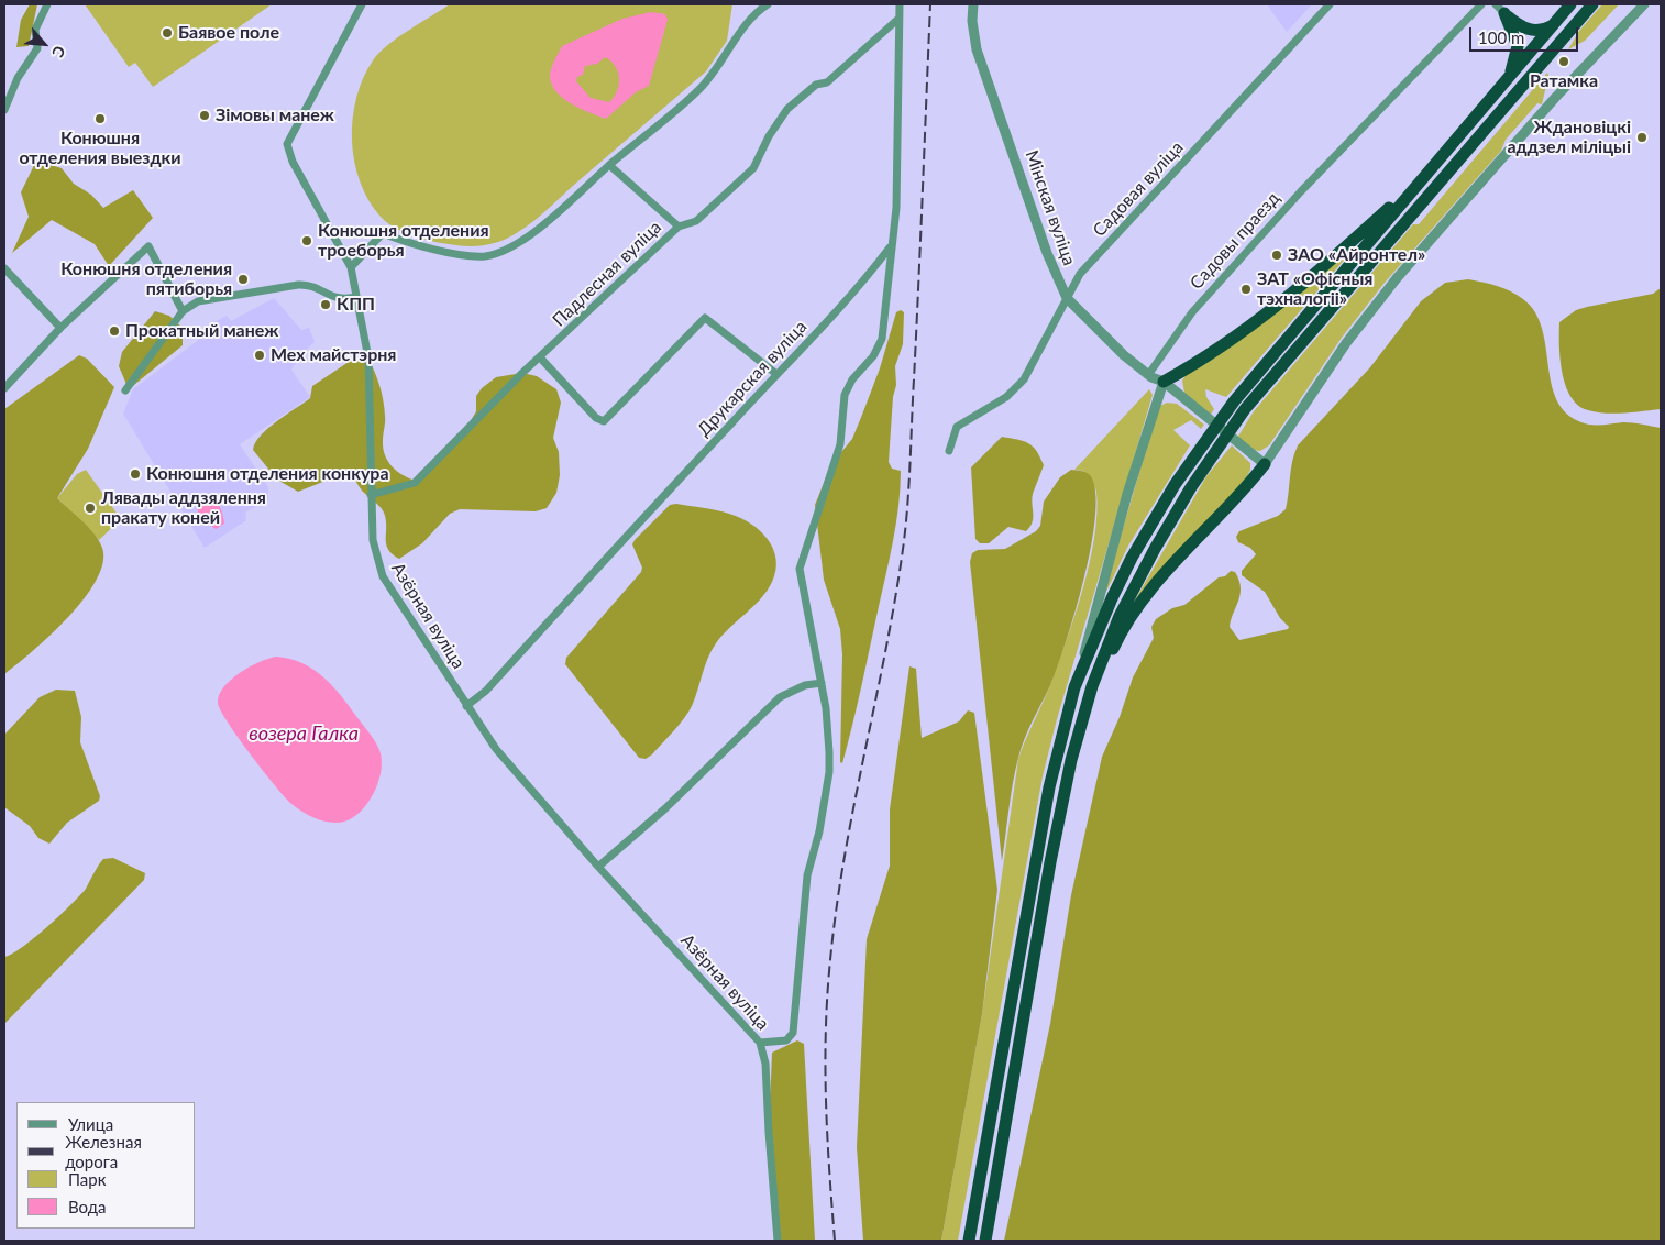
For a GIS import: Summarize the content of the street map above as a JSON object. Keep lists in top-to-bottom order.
{
  "streets": {
    "street": [
      "Садовая вуліца",
      "Мінская вуліца",
      "Садовы праезд",
      "Падлесная вуліца",
      "Друкарская вуліца",
      "Азёрная вуліца"
    ]
  },
  "crossings": [
    ["Садовая вуліца", "Мінская вуліца"],
    ["Мінская вуліца", "Садовы праезд"],
    ["Падлесная вуліца", "Друкарская вуліца"],
    ["Падлесная вуліца", "Азёрная вуліца"],
    ["Друкарская вуліца", "Азёрная вуліца"]
  ],
  "water": ["возера Галка"],
  "places": [
    "Баявое поле",
    "Ратамка",
    "Зімовы манеж",
    "Конюшня отделения выездки",
    "Ждановіцкі аддзел міліцыі",
    "Конюшня отделения троеборья",
    "ЗАО «Айронтел»",
    "Конюшня отделения пятиборья",
    "ЗАТ «Офісныя тэхналогіі»",
    "КПП",
    "Прокатный манеж",
    "Мех майстэрня",
    "Конюшня отделения конкура",
    "Лявады аддзялення пракату коней"
  ],
  "legend": [
    "Улица",
    "Железная дорога",
    "Парк",
    "Вода"
  ],
  "scale_bar": "100 m",
  "north": "bottom right"
}
